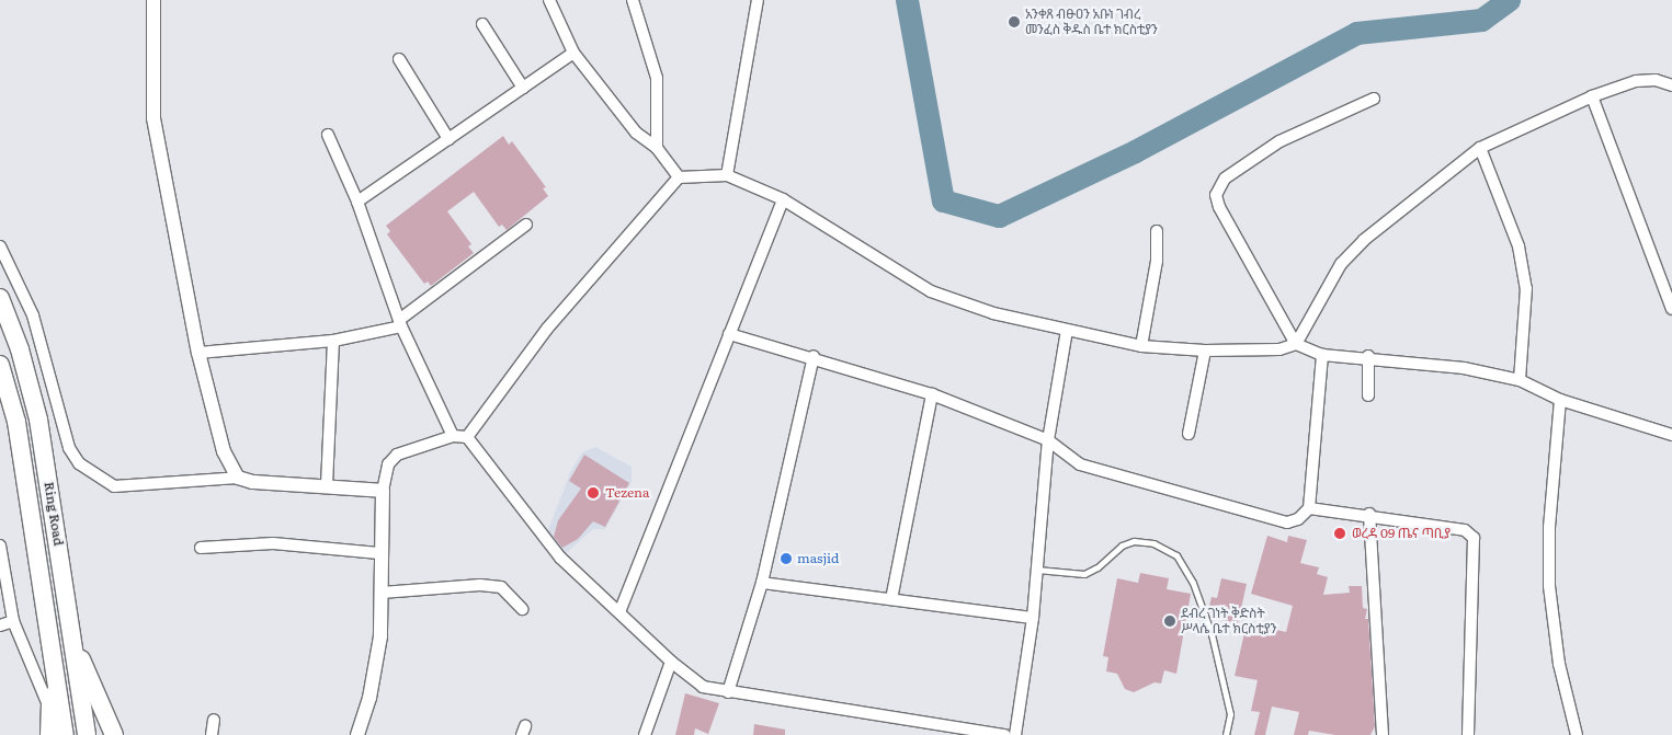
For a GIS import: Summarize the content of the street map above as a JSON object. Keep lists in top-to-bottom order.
{
  "streets": {
    "highway": ["Ring Road"]
  },
  "places": [
    "አንቀጸ ብፁዐን አቡነ ገብረ መንፈስ ቅዱስ ቤተ ክርስቲያን",
    "Tezena",
    "ወረዳ 09 ጤና ጣቢያ",
    "masjid",
    "ደብረ ገነት ቅድስት ሥላሴ ቤተ ክርስቲያን"
  ]
}
